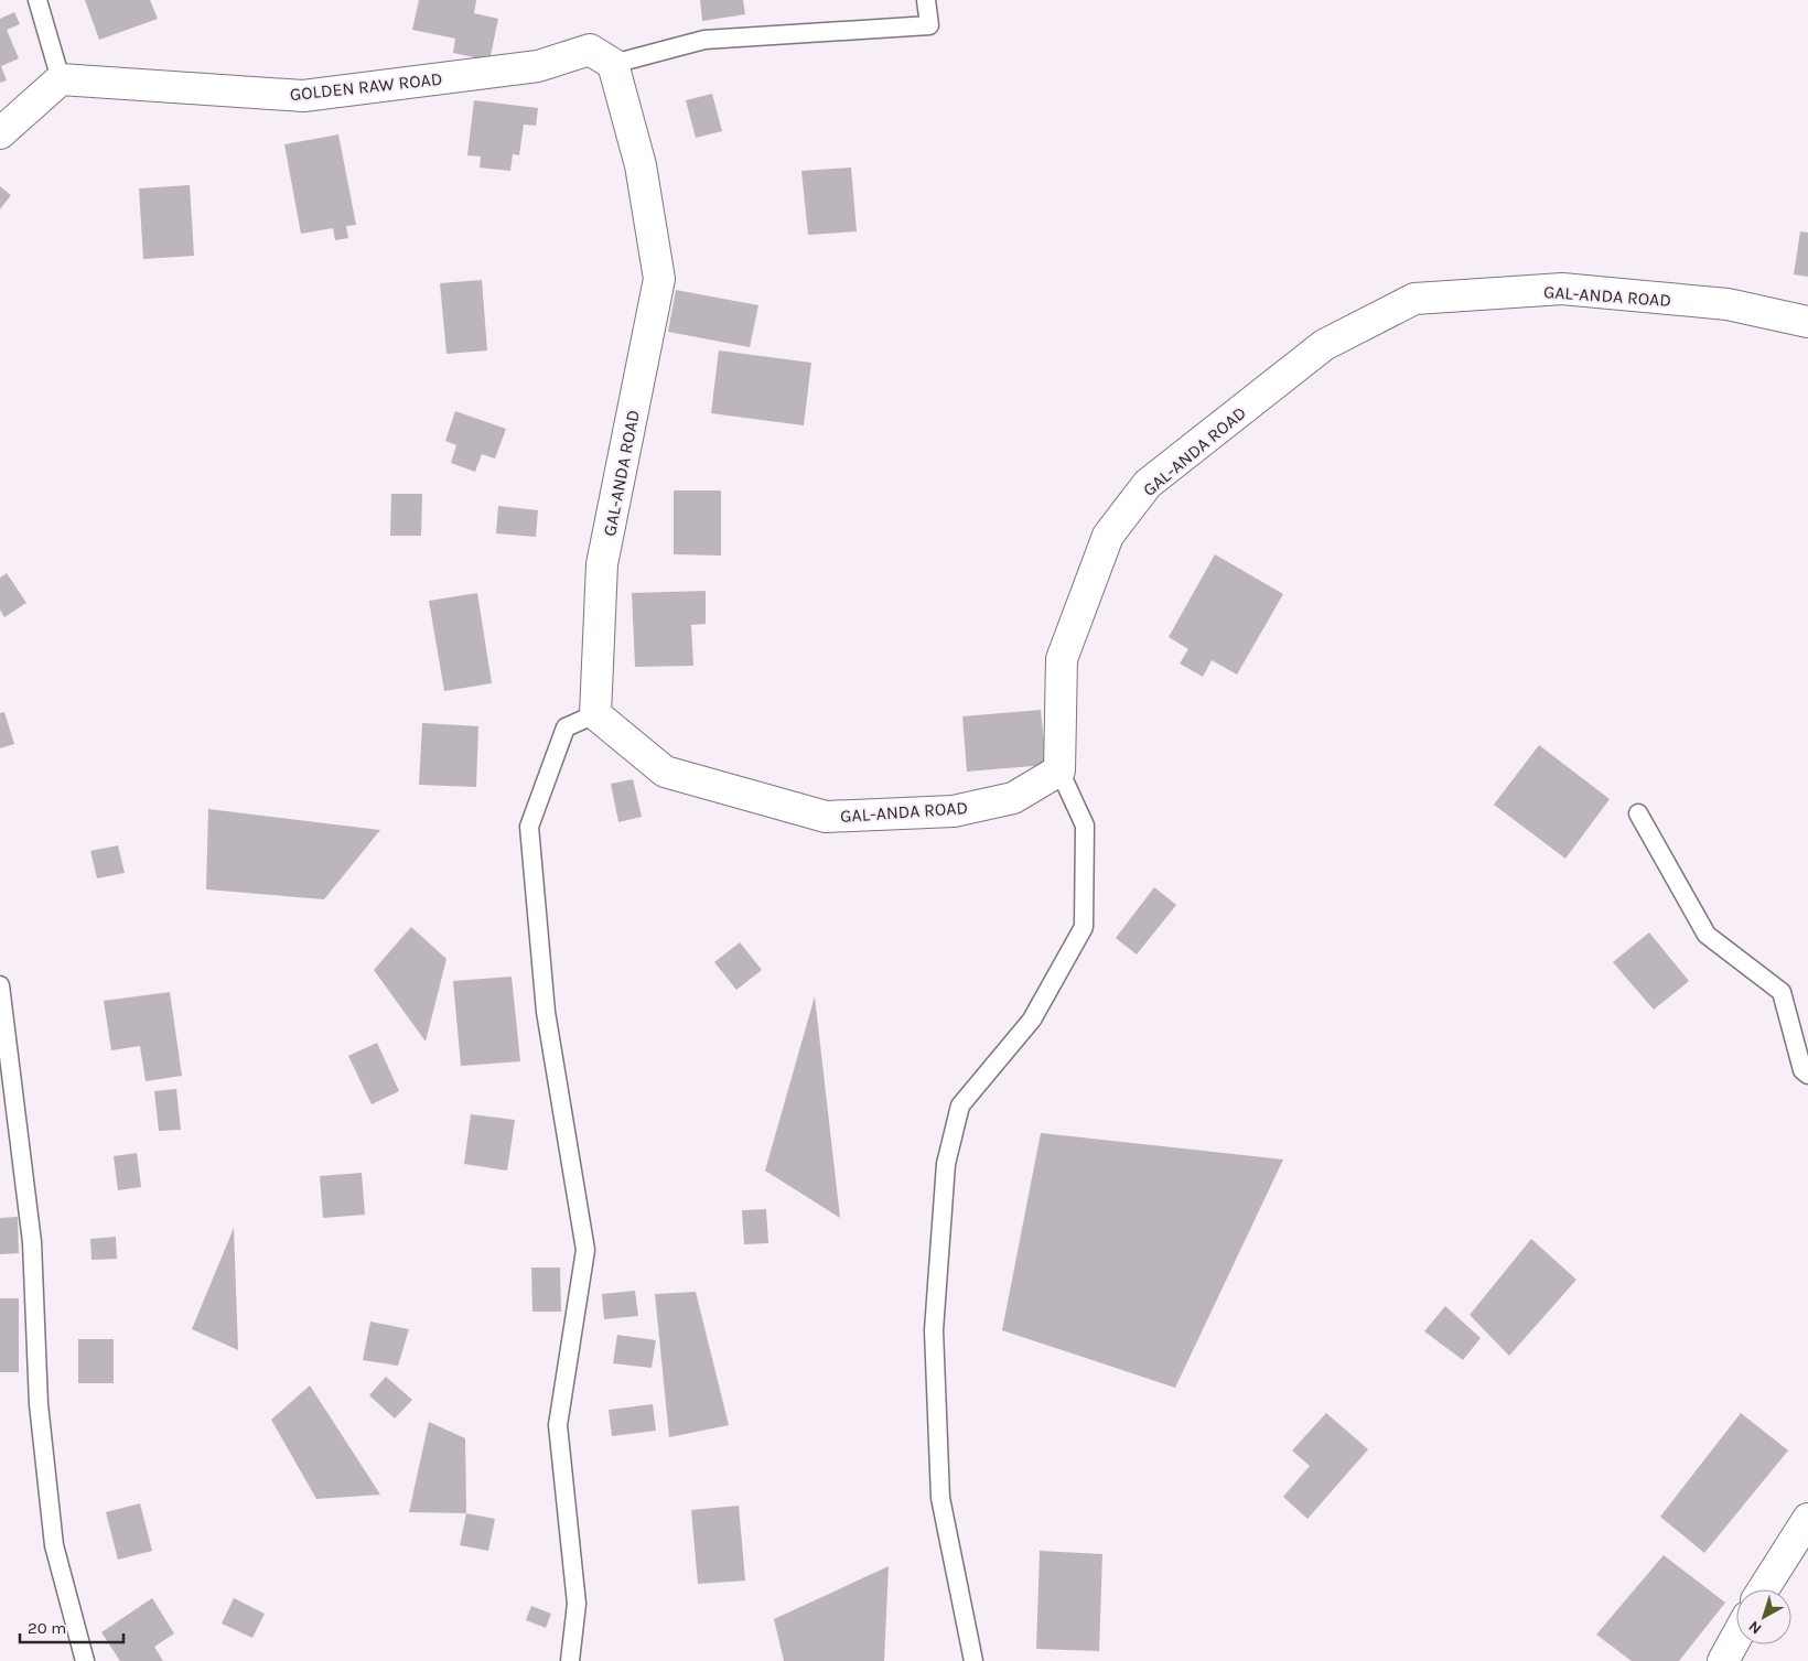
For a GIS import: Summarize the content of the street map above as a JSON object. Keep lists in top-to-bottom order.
{
  "streets": {
    "street": ["GOLDEN RAW ROAD", "GAL-ANDA ROAD"]
  },
  "crossings": [
    ["GOLDEN RAW ROAD", "GAL-ANDA ROAD"]
  ],
  "scale_bar": "20 m",
  "north": "bottom left"
}
